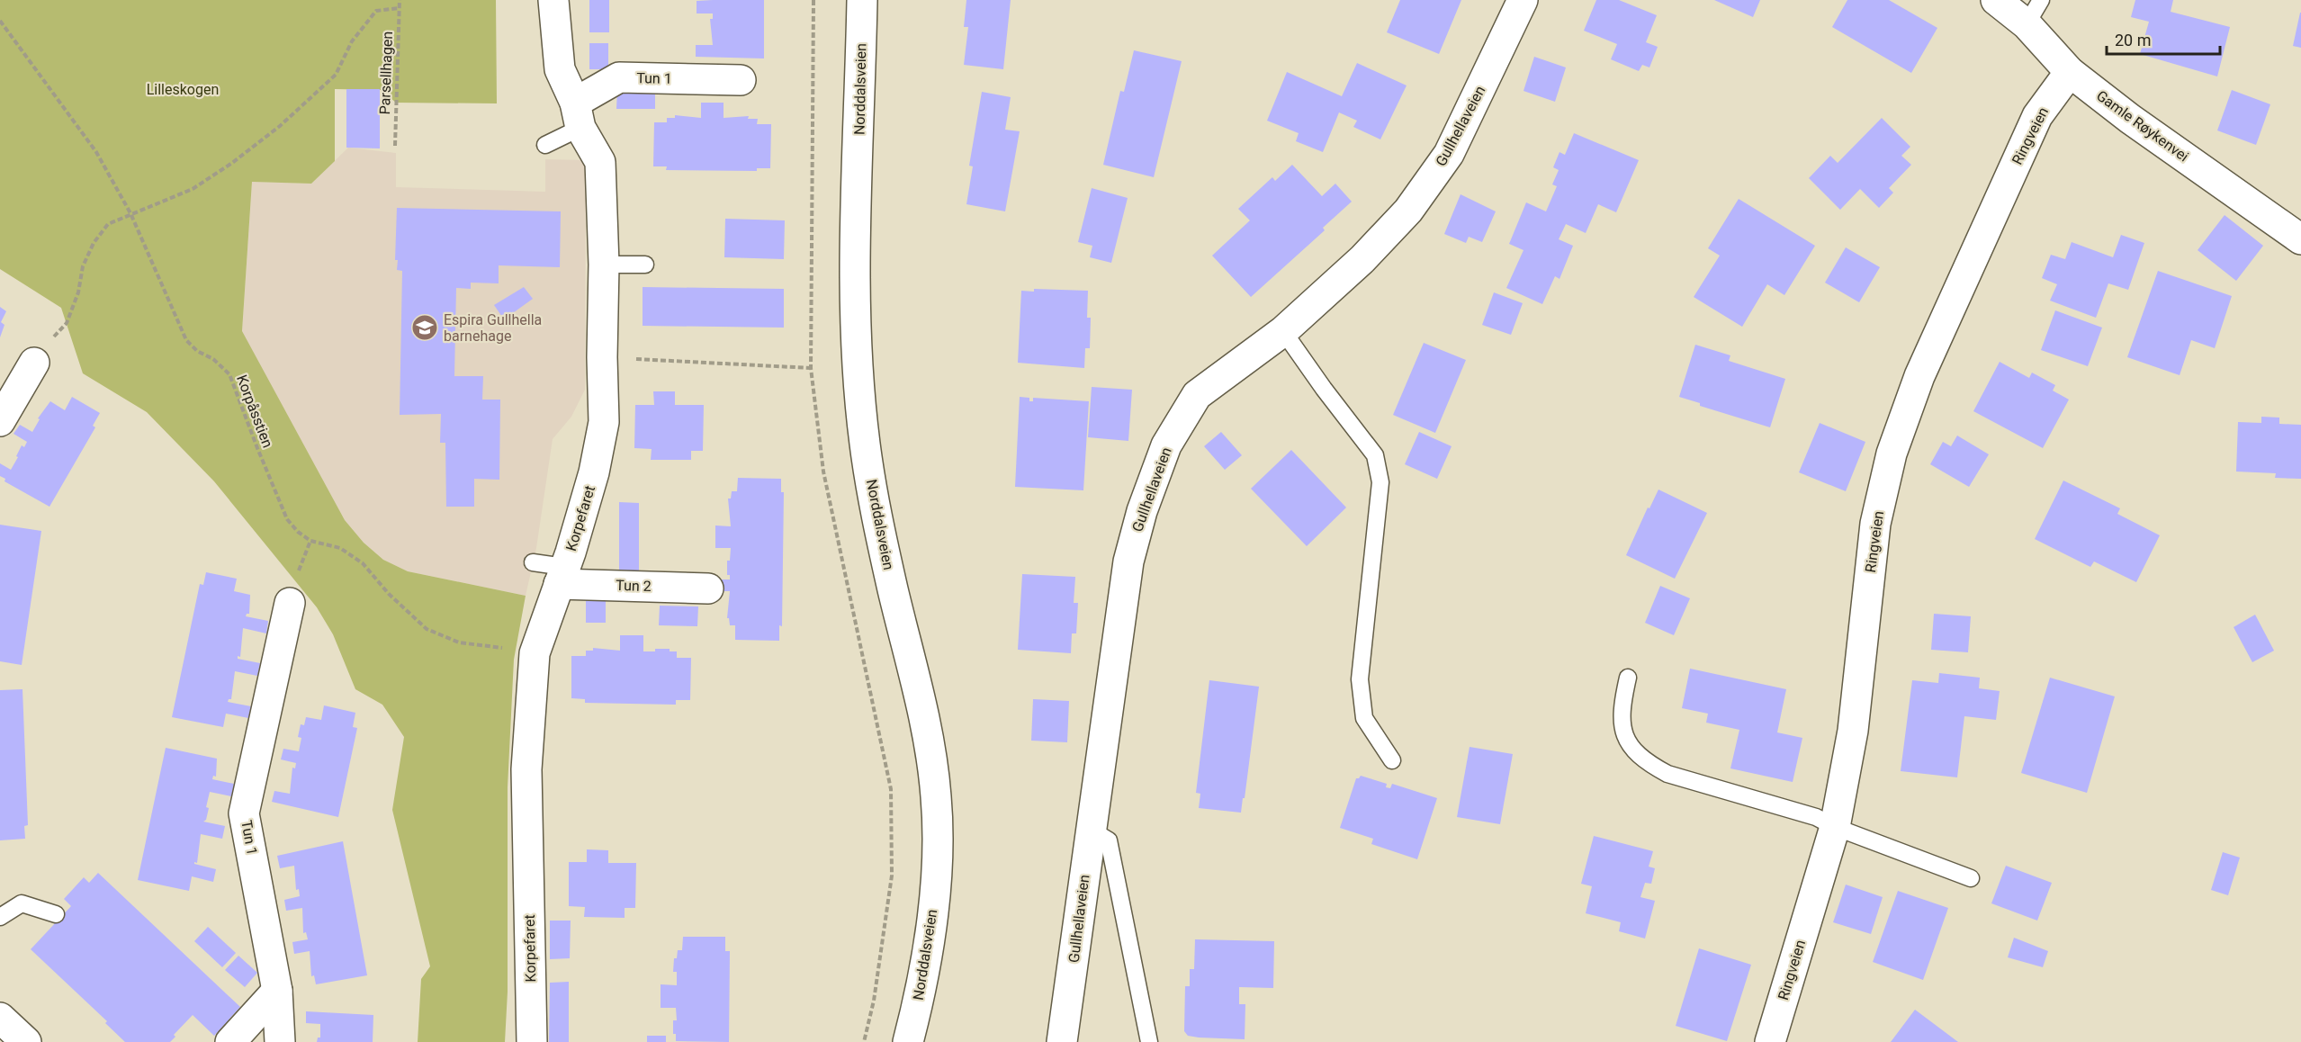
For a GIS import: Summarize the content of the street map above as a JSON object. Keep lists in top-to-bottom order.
{
  "streets": {
    "street": [
      "Tun 1",
      "Norddalsveien",
      "Gullhellaveien",
      "Gamle Røykenvei",
      "Ringveien",
      "Korpefaret",
      "Tun 2"
    ],
    "path": ["Parsellhagen", "Korpåsstien"]
  },
  "crossings": [
    ["Tun 1", "Korpefaret"],
    ["Gamle Røykenvei", "Ringveien"],
    ["Korpåsstien", "Korpefaret"],
    ["Korpefaret", "Tun 2"]
  ],
  "parks": ["Lilleskogen"],
  "places": {
    "school or university": ["Espira Gullhella barnehage"]
  },
  "scale_bar": "20 m"
}
